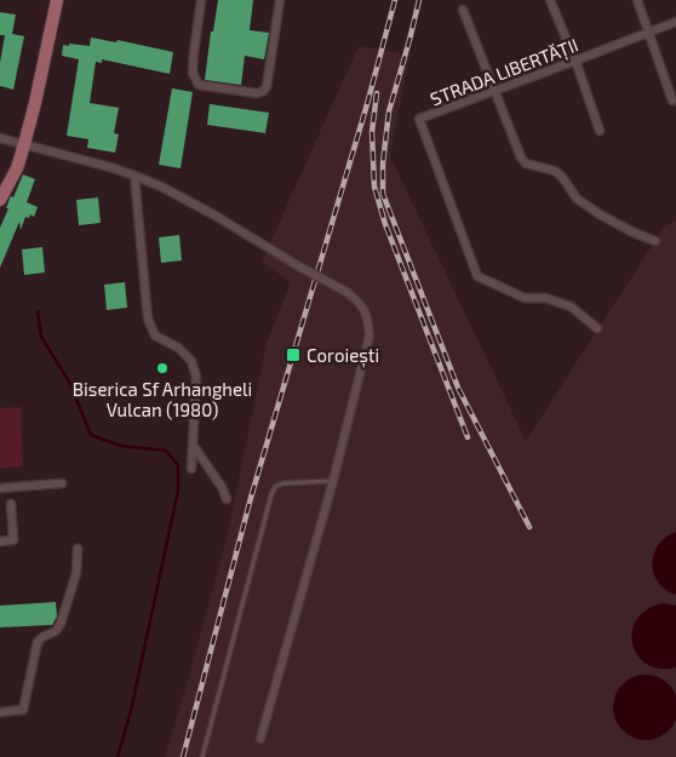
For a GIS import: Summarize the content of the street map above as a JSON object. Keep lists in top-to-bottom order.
{
  "streets": {
    "street": ["STRADA LIBERTĂȚII"]
  },
  "places": {
    "transit": ["Coroiești"],
    "other": ["Biserica Sf Arhangheli Vulcan (1980)"]
  }
}
